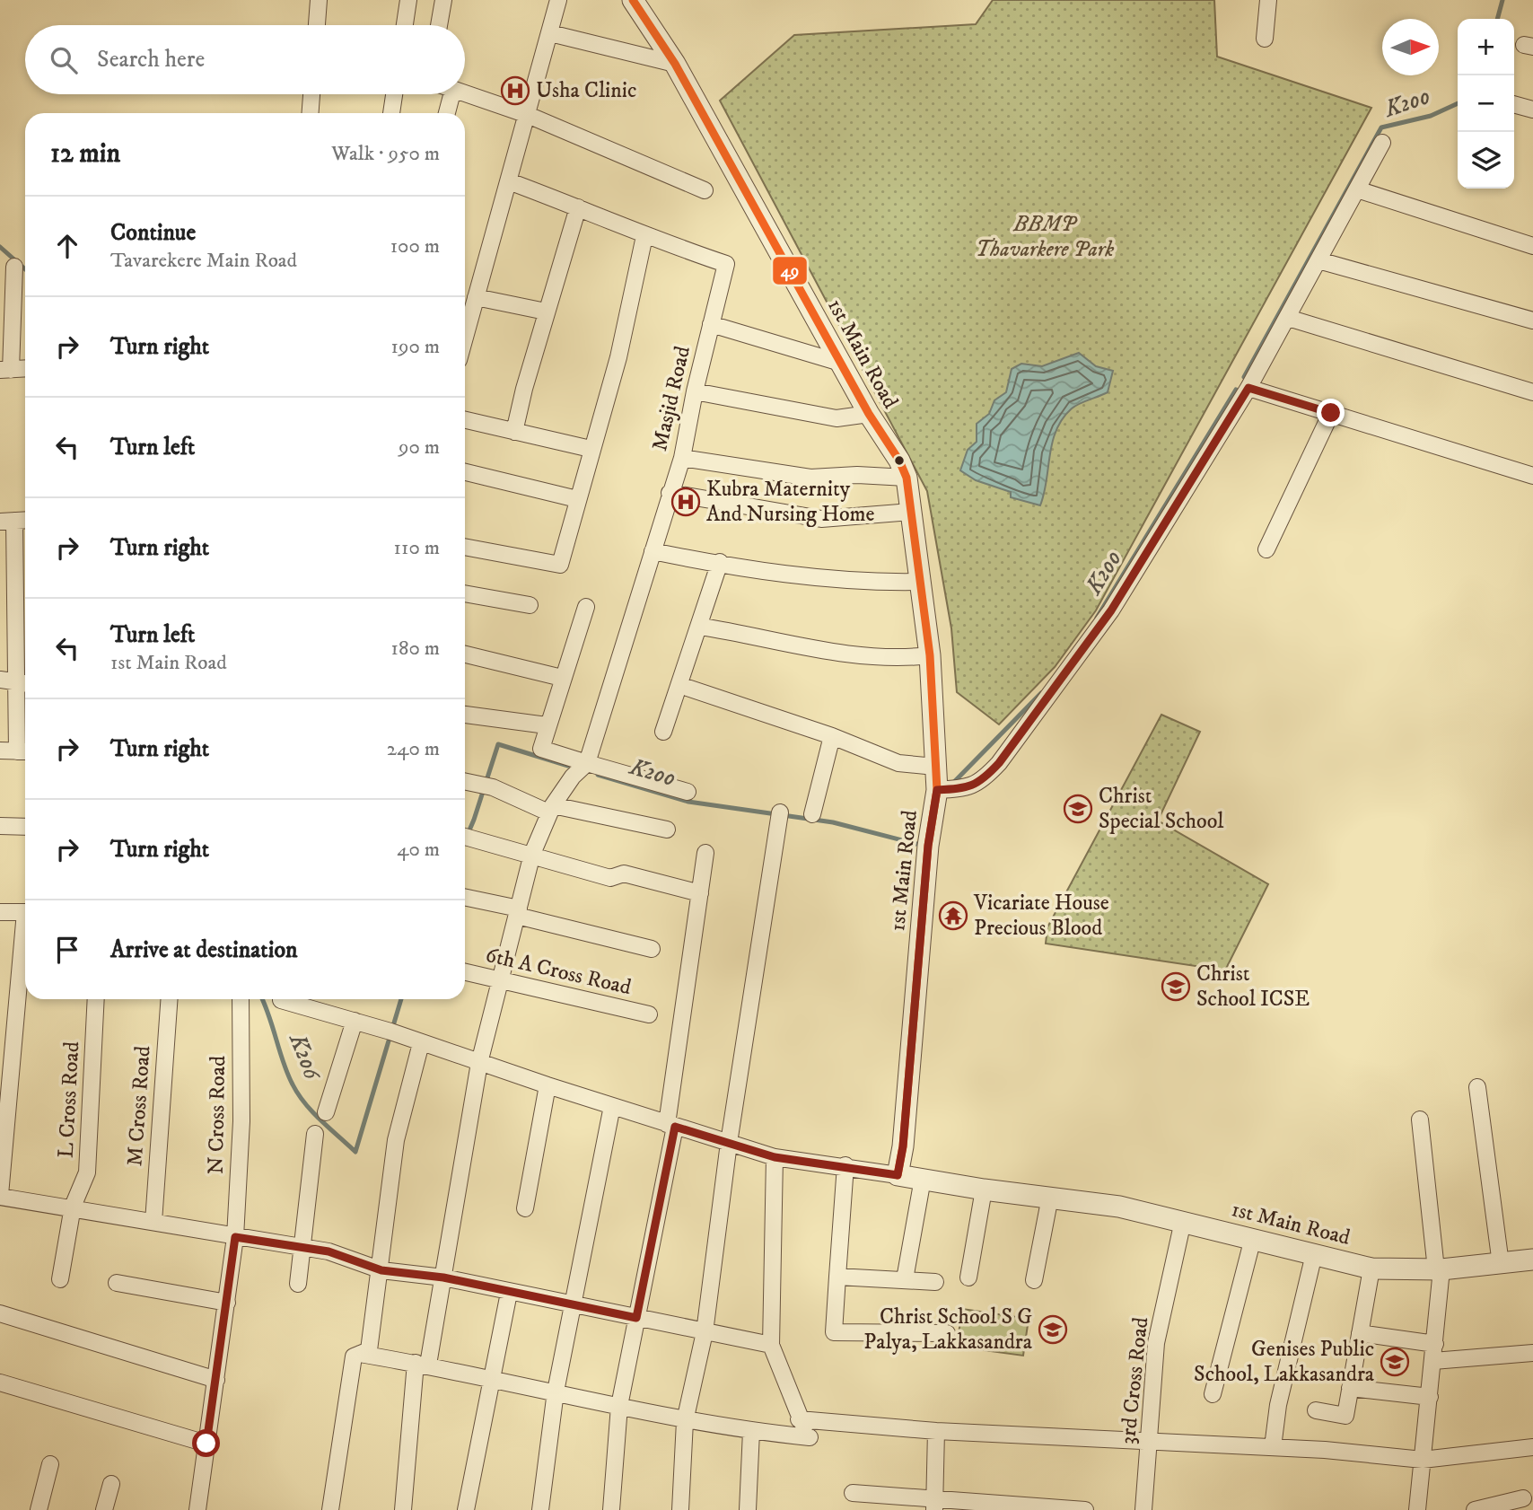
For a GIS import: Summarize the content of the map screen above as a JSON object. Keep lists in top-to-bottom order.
{
  "streets": {
    "street": [
      "1st Main Road",
      "Masjid Road",
      "6th A Cross Road",
      "L Cross Road",
      "M Cross Road",
      "N Cross Road",
      "3rd Cross Road"
    ]
  },
  "crossings": [
    ["1st Main Road", "3rd Cross Road"]
  ],
  "water": ["K200", "K206"],
  "parks": ["BBMP Thavarkere Park"],
  "places": {
    "hospital": ["Usha Clinic", "Kubra Maternity And Nursing Home"],
    "school or university": [
      "Christ Special School",
      "Christ School ICSE",
      "Christ School S G Palya, Lakkasandra",
      "Genises Public School, Lakkasandra"
    ],
    "temple": ["Vicariate House Precious Blood"]
  },
  "lines": ["transit line 49"],
  "north": "right",
  "page": {
    "map_buttons": ["+", "−"],
    "search": "Search here",
    "heading": ["12 min", "Walk · 950 m"],
    "list": [
      ["Continue", "Tavarekere Main Road", "100 m"],
      ["Turn right", "190 m"],
      ["Turn left", "90 m"],
      ["Turn right", "110 m"],
      ["Turn left", "1st Main Road", "180 m"],
      ["Turn right", "240 m"],
      ["Turn right", "40 m"],
      "Arrive at destination"
    ]
  }
}
